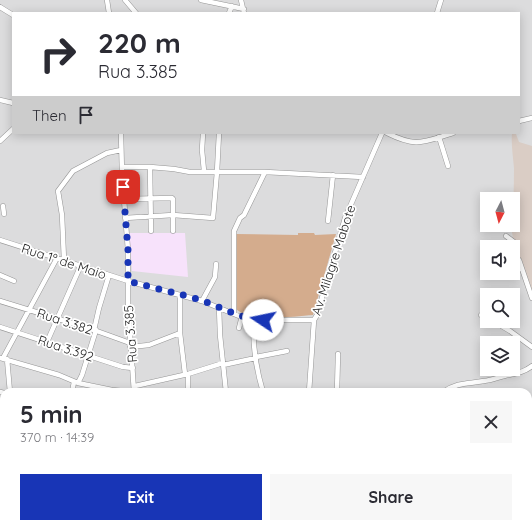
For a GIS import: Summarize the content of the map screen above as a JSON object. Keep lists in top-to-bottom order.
{
  "streets": {
    "street": [
      "Av. Milagre Mabote",
      "Rua 1º de Maio",
      "Rua 3.382",
      "Rua 3.385",
      "Rua 3.392"
    ]
  },
  "crossings": [
    ["Av. Milagre Mabote", "Rua 1º de Maio"],
    ["Rua 1º de Maio", "Rua 3.385"],
    ["Rua 3.382", "Rua 3.385"],
    ["Rua 3.385", "Rua 3.392"]
  ],
  "north": "bottom",
  "page": {
    "turn": ["220 m", "Rua 3.385"],
    "then": "Then",
    "heading": ["5 min", "370 m · 14:39"],
    "buttons": ["Exit", "Share"]
  }
}
